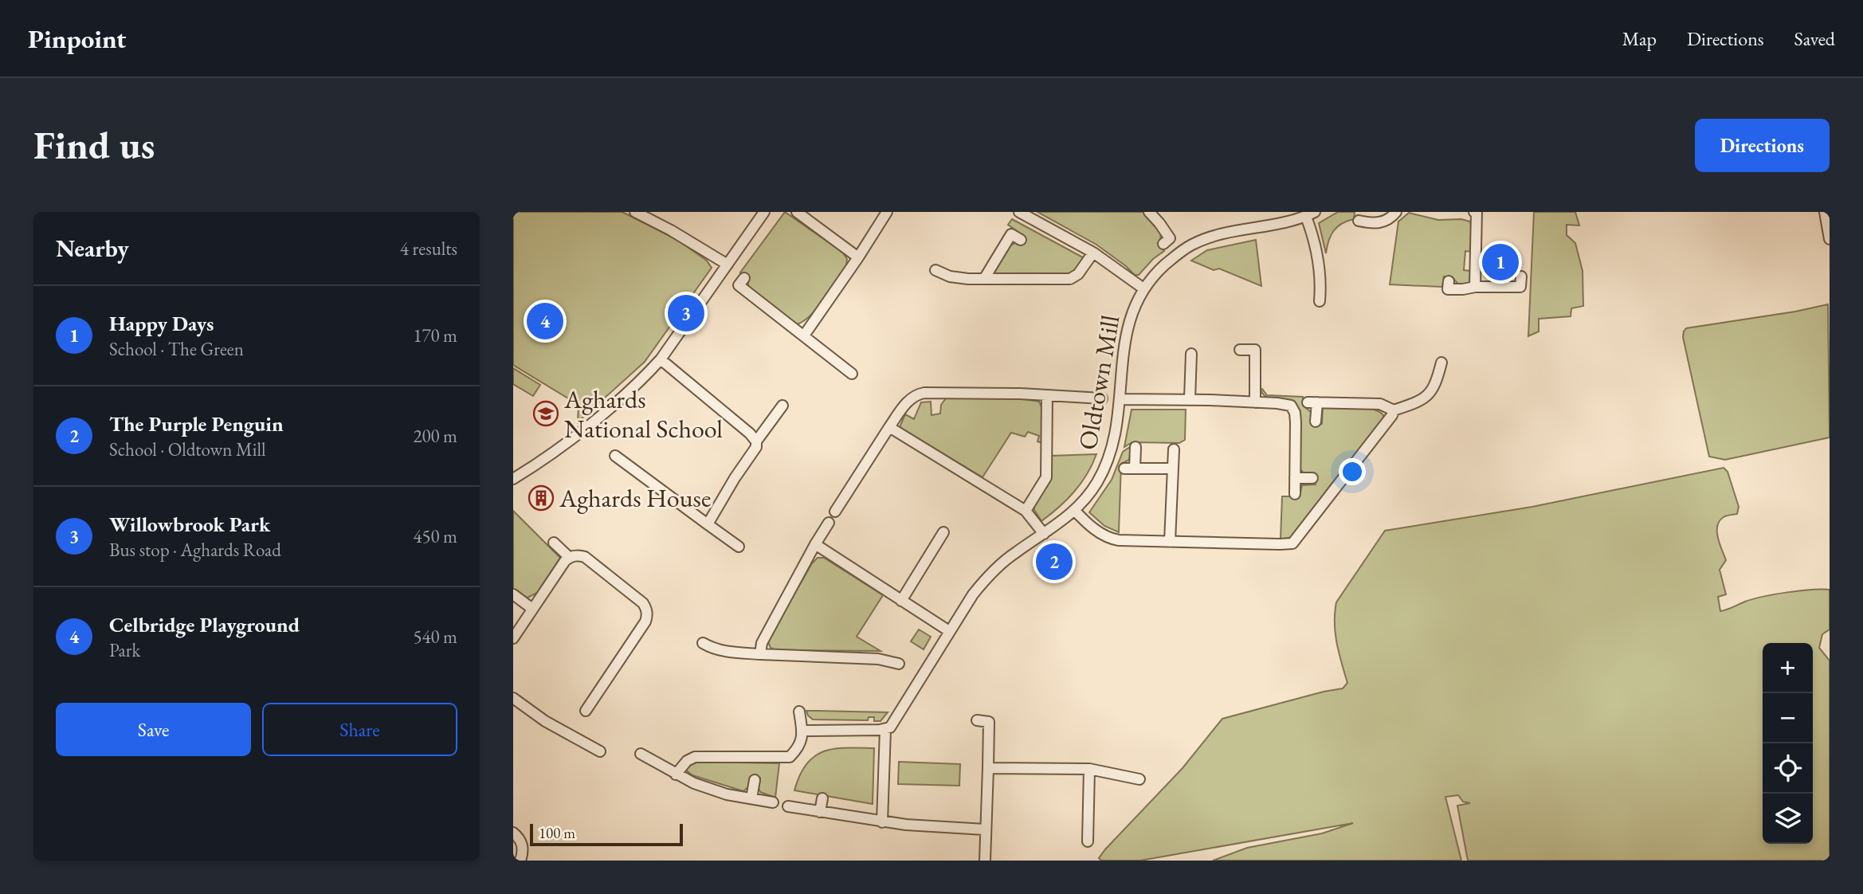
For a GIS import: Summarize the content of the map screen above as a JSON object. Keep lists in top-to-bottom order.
{
  "streets": {
    "street": ["Oldtown Mill"]
  },
  "places": {
    "school or university": ["Aghards National School"],
    "building": ["Aghards House"]
  },
  "scale_bar": "100 m",
  "page": {
    "header": "Pinpoint",
    "nav": ["Map", "Directions", "Saved"],
    "buttons": [
      "Directions",
      ["Save", "Share"]
    ],
    "title": "Find us",
    "heading": ["Nearby", "4 results"],
    "pins": [
      "1",
      "3",
      "4",
      "2"
    ],
    "list": [
      {
        "mark": "1",
        "name": "Happy Days",
        "note": "School · The Green",
        "value": "170 m"
      },
      {
        "mark": "2",
        "name": "The Purple Penguin",
        "note": "School · Oldtown Mill",
        "value": "200 m"
      },
      {
        "mark": "3",
        "name": "Willowbrook Park",
        "note": "Bus stop · Aghards Road",
        "value": "450 m"
      },
      {
        "mark": "4",
        "name": "Celbridge Playground",
        "note": "Park",
        "value": "540 m"
      }
    ],
    "map_buttons": ["+", "−"],
    "scale": "100 m"
  }
}
